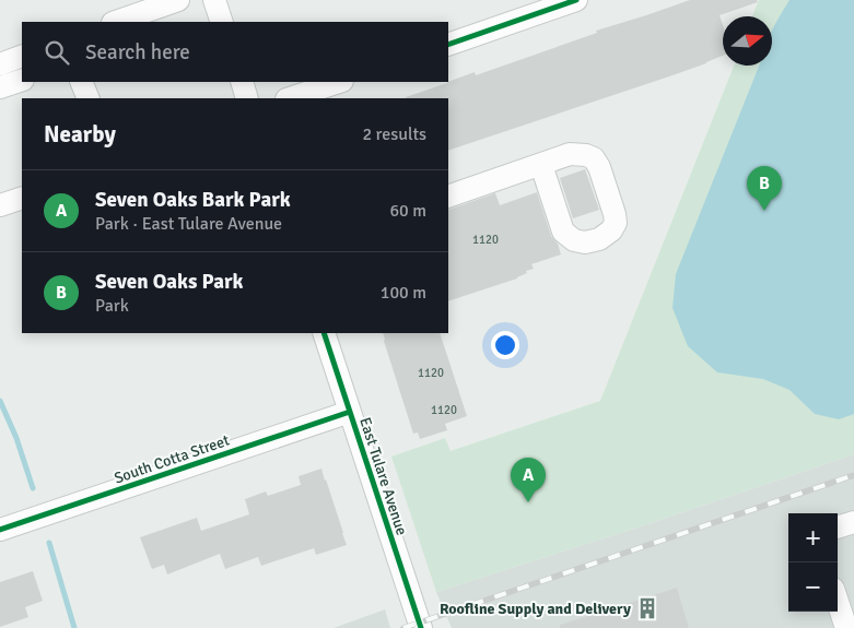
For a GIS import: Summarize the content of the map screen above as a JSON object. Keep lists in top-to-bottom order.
{
  "streets": {
    "street": ["South Cotta Street", "East Tulare Avenue"]
  },
  "crossings": [
    ["South Cotta Street", "East Tulare Avenue"]
  ],
  "places": {
    "building": ["Roofline Supply and Delivery"]
  },
  "house_numbers": ["1120", "1120", "1120"],
  "north": "right",
  "page": {
    "search": "Search here",
    "heading": ["Nearby", "2 results"],
    "pins": ["B", "A"],
    "list": [
      {
        "mark": "A",
        "name": "Seven Oaks Bark Park",
        "note": "Park · East Tulare Avenue",
        "value": "60 m"
      },
      {
        "mark": "B",
        "name": "Seven Oaks Park",
        "note": "Park",
        "value": "100 m"
      }
    ],
    "map_buttons": ["+", "−"]
  }
}
